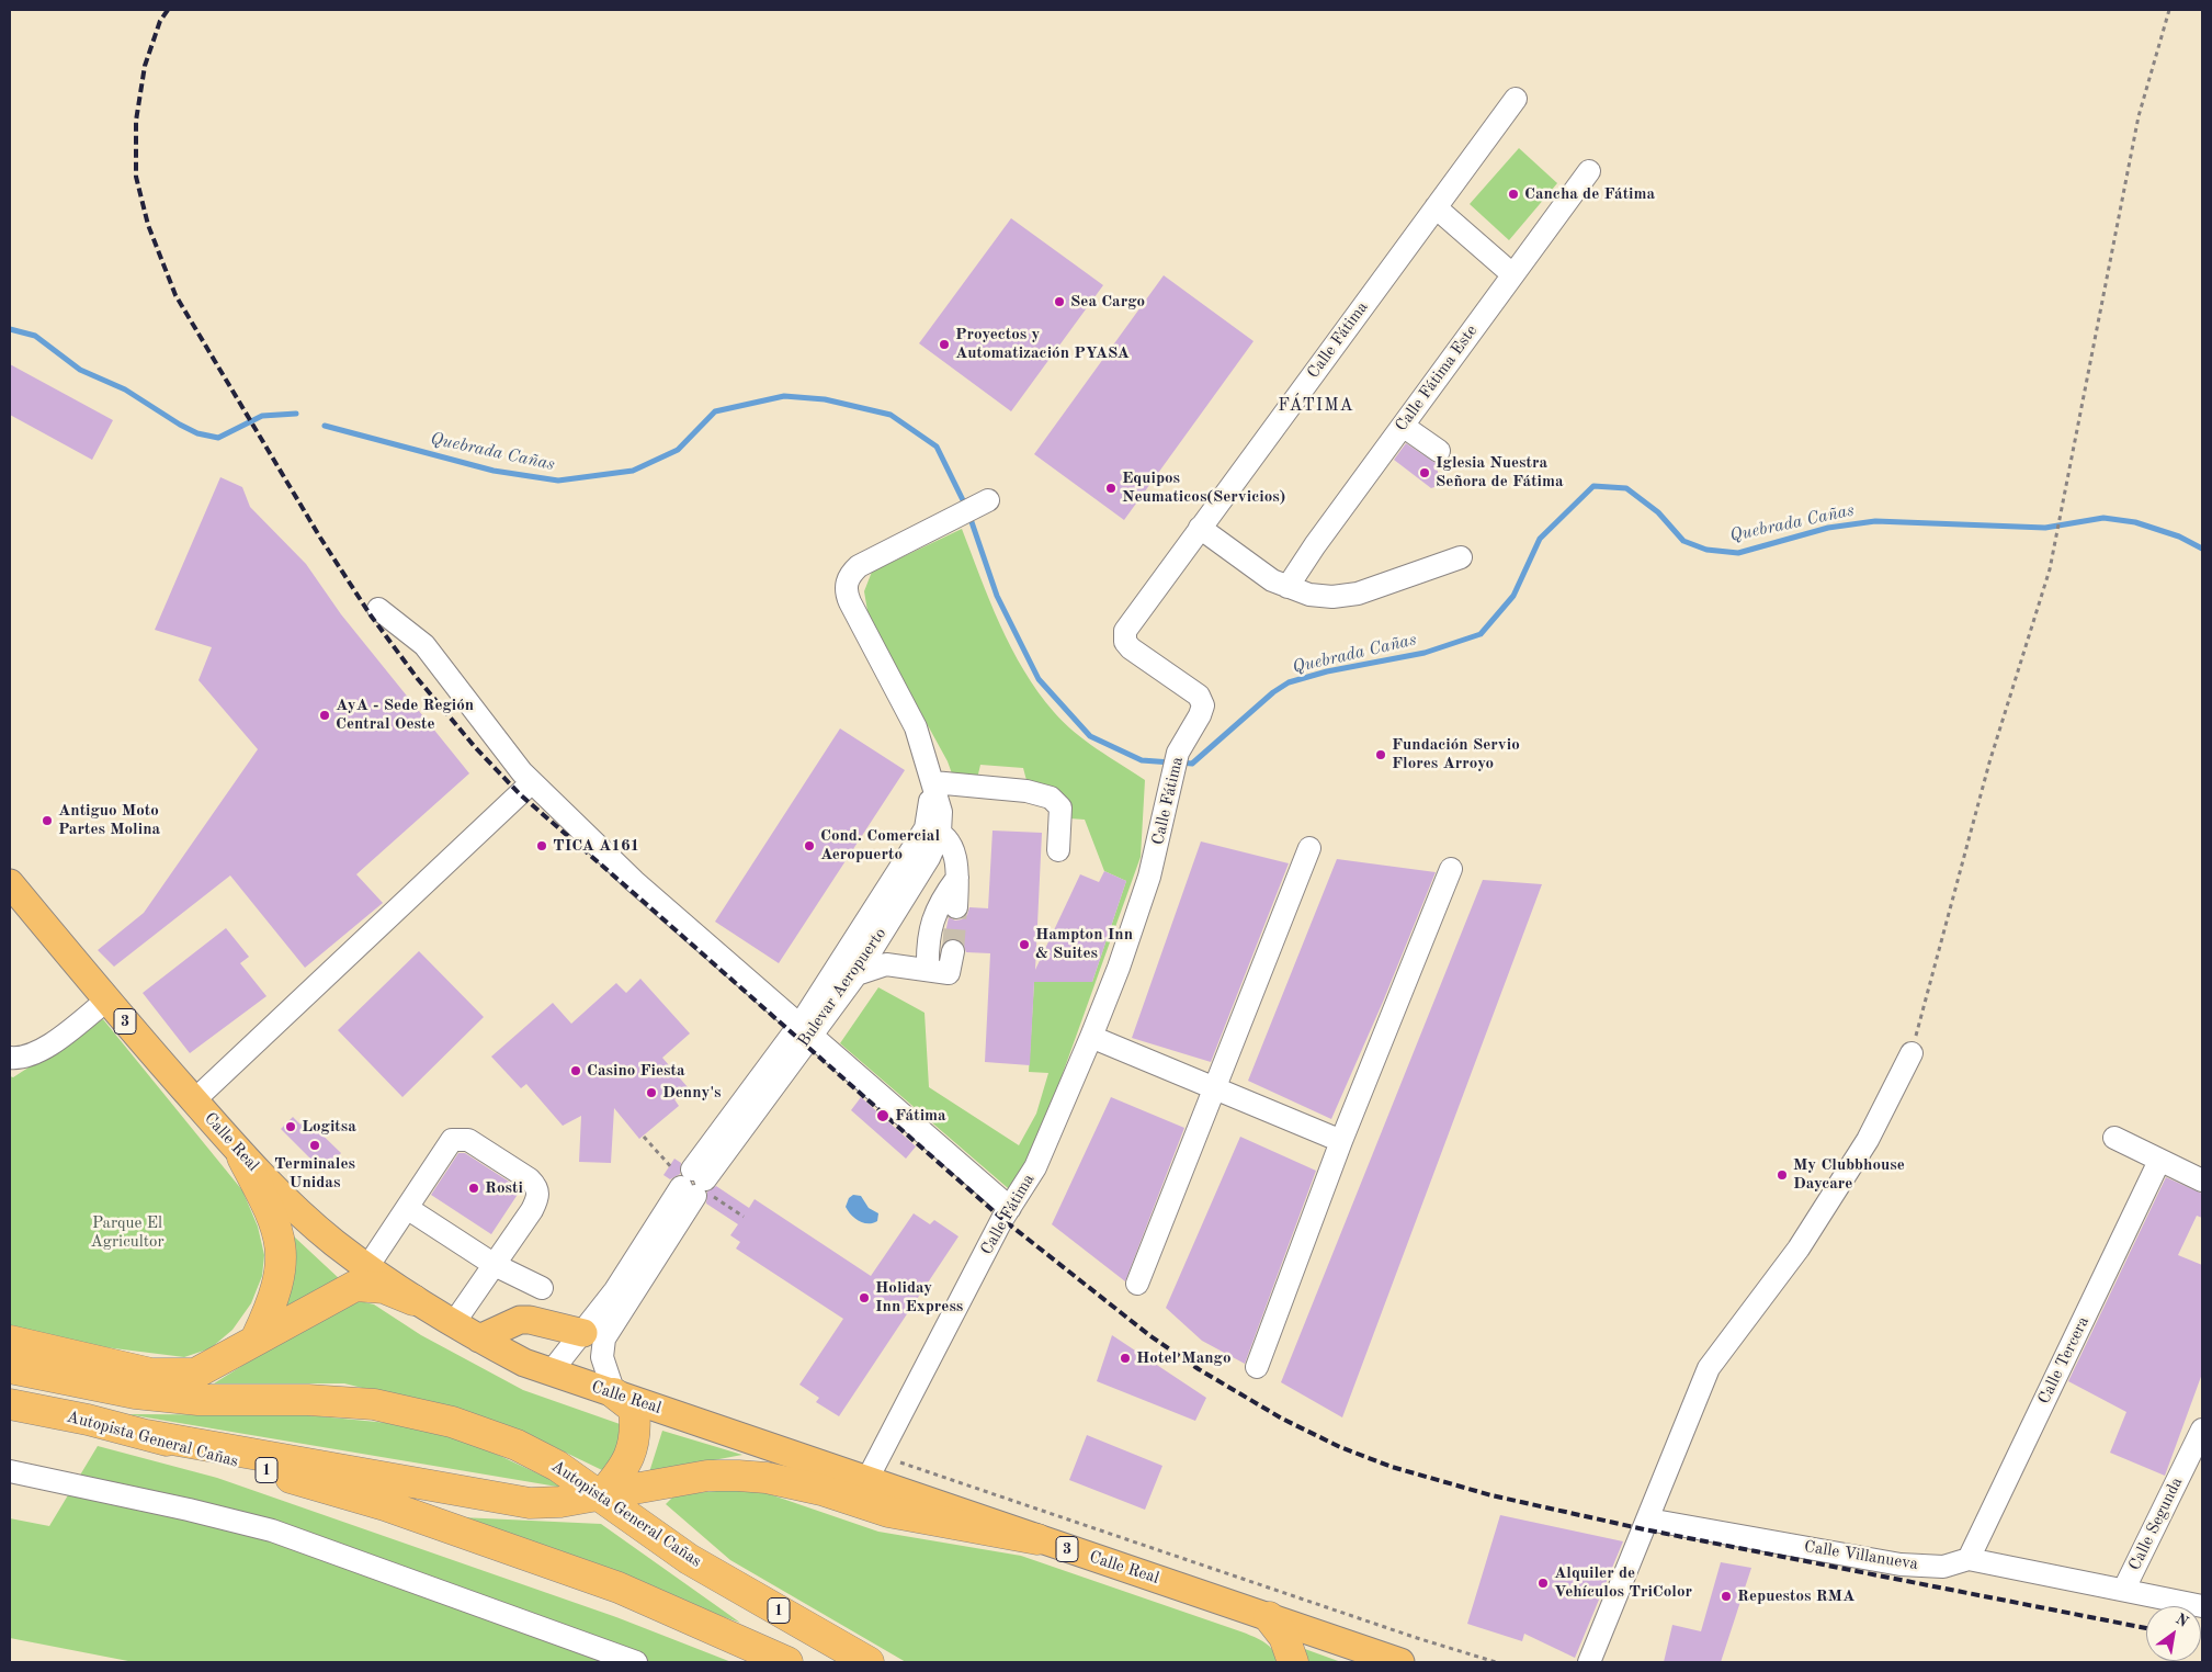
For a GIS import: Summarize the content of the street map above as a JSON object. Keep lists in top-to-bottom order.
{
  "streets": {
    "highway": ["Autopista General Cañas", "1"],
    "main road": ["3", "Calle Real"],
    "street": [
      "Calle Fátima",
      "Calle Fátima Este",
      "Bulevar Aeropuerto",
      "Calle Tercera",
      "Calle Segunda",
      "Calle Villanueva"
    ]
  },
  "crossings": [
    ["Calle Fátima", "Calle Real"],
    ["Bulevar Aeropuerto", "Calle Real"],
    ["Calle Tercera", "Calle Villanueva"],
    ["Calle Segunda", "Calle Villanueva"]
  ],
  "districts": ["FÁTIMA"],
  "water": ["Quebrada Cañas"],
  "parks": ["Parque El Agricultor"],
  "places": [
    "Cancha de Fátima",
    "Sea Cargo",
    "Proyectos y Automatización PYASA",
    "Iglesia Nuestra Señora de Fátima",
    "Equipos Neumaticos(Servicios)",
    "AyA - Sede Región Central Oeste",
    "Fundación Servio Flores Arroyo",
    "Antiguo Moto Partes Molina",
    "TICA A161",
    "Cond. Comercial Aeropuerto",
    "Hampton Inn & Suites",
    "Casino Fiesta",
    "Denny's",
    "Fátima",
    "Logitsa",
    "Terminales Unidas",
    "My Clubbhouse Daycare",
    "Rosti",
    "Holiday Inn Express",
    "Hotel Mango",
    "Alquiler de Vehículos TriColor",
    "Repuestos RMA"
  ],
  "north": "top right"
}
